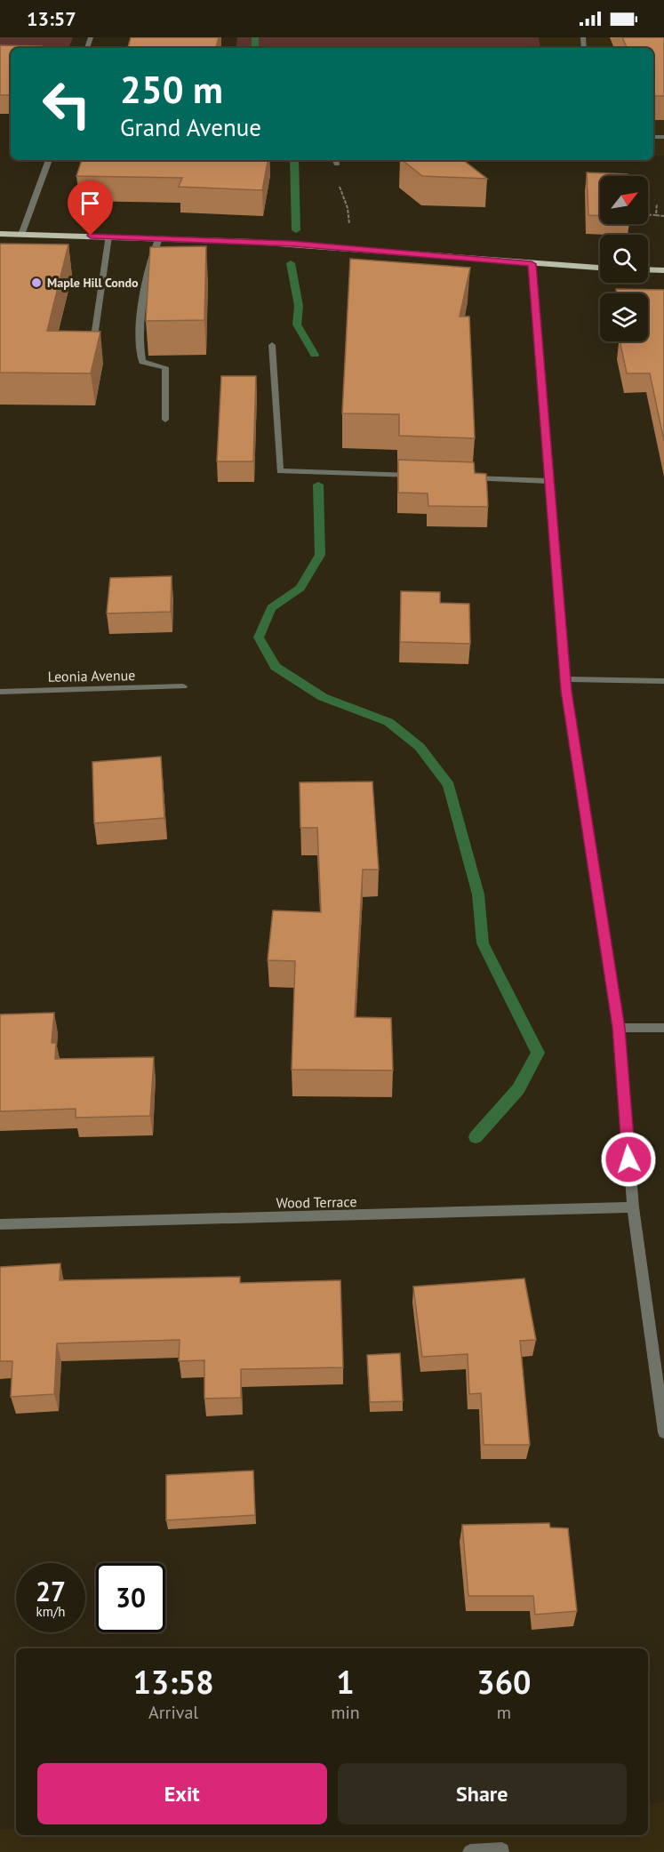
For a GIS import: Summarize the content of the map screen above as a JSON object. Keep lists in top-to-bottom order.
{
  "streets": {
    "street": ["Leonia Avenue", "Wood Terrace"]
  },
  "places": ["Maple Hill Condo"],
  "north": "top right",
  "page": {
    "status": "13:57",
    "turn": ["250 m", "Grand Avenue"],
    "speed": "27 km/h",
    "limit": "30",
    "eta": [
      "13:58",
      "Arrival",
      "1",
      "min",
      "360",
      "m"
    ],
    "buttons": ["Exit", "Share"]
  }
}
